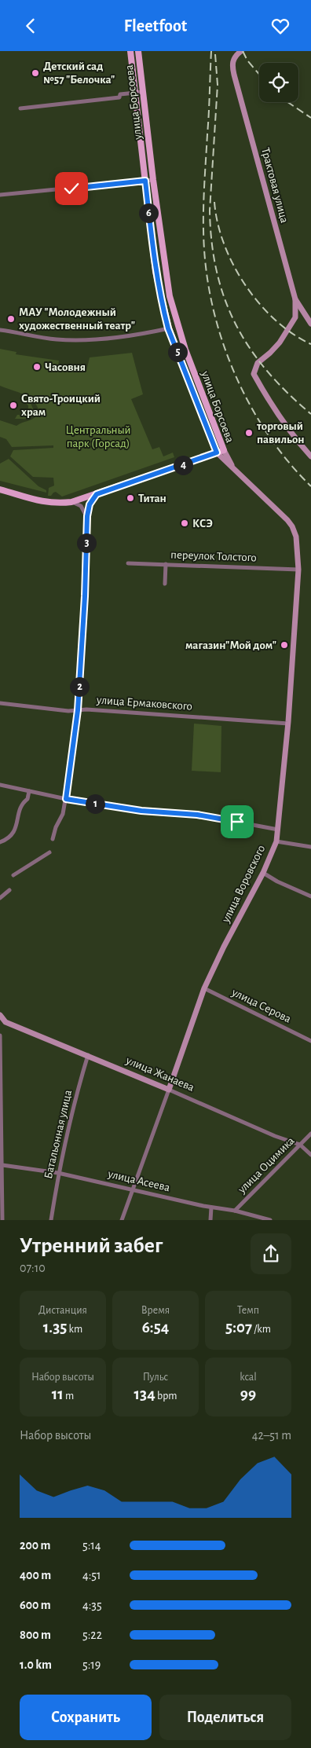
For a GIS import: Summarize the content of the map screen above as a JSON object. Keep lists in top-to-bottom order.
{
  "streets": {
    "main road": ["улица Борсоева"],
    "street": [
      "Трактовая улица",
      "переулок Толстого",
      "улица Ермаковского",
      "улица Воровского",
      "улица Серова",
      "улица Жанаева",
      "Батальонная улица",
      "улица Оцимика",
      "улица Асеева"
    ]
  },
  "crossings": [
    ["переулок Толстого", "улица Воровского"],
    ["улица Ермаковского", "улица Воровского"],
    ["улица Воровского", "улица Серова"],
    ["улица Воровского", "улица Жанаева"],
    ["улица Воровского", "улица Асеева"],
    ["улица Жанаева", "Батальонная улица"],
    ["улица Жанаева", "улица Оцимика"],
    ["Батальонная улица", "улица Асеева"],
    ["улица Оцимика", "улица Асеева"]
  ],
  "parks": ["Центральный парк (Горсад)"],
  "places": [
    "Детский сад №57 \"Белочка\"",
    "МАУ \"Молодежный художественный театр\"",
    "Часовня",
    "Свято-Троицкий храм",
    "торговый павильон",
    "Титан",
    "КСЭ",
    "магазин\"Мой дом\""
  ],
  "page": {
    "header": "Fleetfoot",
    "pins": [
      "6",
      "5",
      "4",
      "3",
      "2",
      "1"
    ],
    "heading": ["Утренний забег", "07:10"],
    "stats": [
      ["Дистанция", "1.35 km"],
      ["Время", "6:54"],
      ["Темп", "5:07 /km"],
      ["Набор высоты", "11 m"],
      ["Пульс", "134 bpm"],
      ["kcal", "99"]
    ],
    "chart": ["Набор высоты", "42–51 m"],
    "list": [
      {
        "name": "200 m",
        "note": "5:14"
      },
      {
        "name": "400 m",
        "note": "4:51"
      },
      {
        "name": "600 m",
        "note": "4:35"
      },
      {
        "name": "800 m",
        "note": "5:22"
      },
      {
        "name": "1.0 km",
        "note": "5:19"
      }
    ],
    "buttons": ["Сохранить", "Поделиться"]
  }
}
